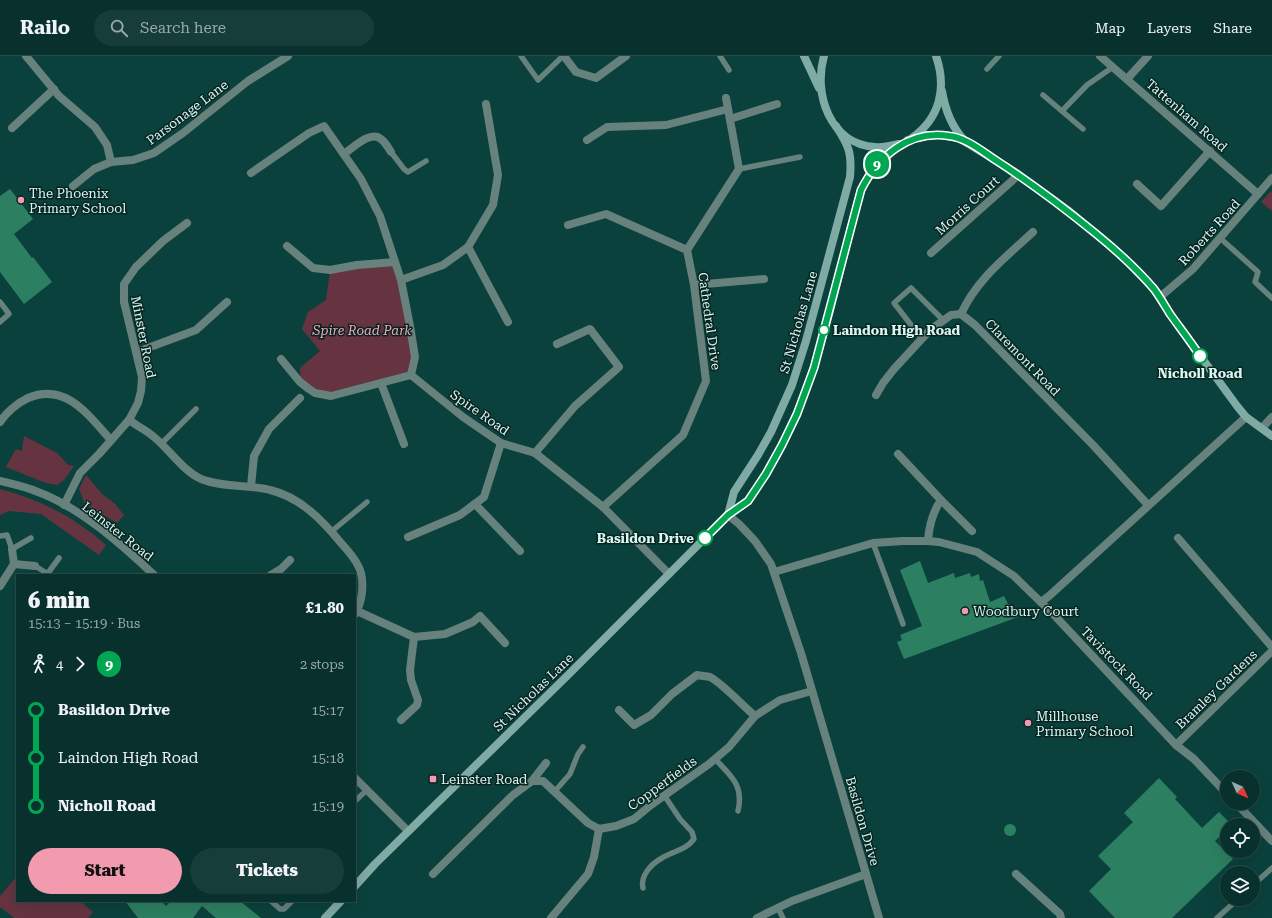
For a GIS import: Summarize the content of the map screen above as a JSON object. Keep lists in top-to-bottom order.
{
  "streets": {
    "main road": ["St Nicholas Lane"],
    "street": [
      "Parsonage Lane",
      "Tattenham Road",
      "Morris Court",
      "Roberts Road",
      "Cathedral Drive",
      "Minster Road",
      "Claremont Road",
      "Spire Road",
      "Leinster Road",
      "Tavistock Road",
      "Bramley Gardens",
      "Copperfields",
      "Basildon Drive"
    ]
  },
  "crossings": [
    ["Tattenham Road", "Roberts Road"],
    ["Cathedral Drive", "Spire Road"],
    ["St Nicholas Lane", "Spire Road"],
    ["St Nicholas Lane", "Basildon Drive"],
    ["Minster Road", "Leinster Road"],
    ["Tavistock Road", "Bramley Gardens"],
    ["Tavistock Road", "Basildon Drive"],
    ["Copperfields", "Basildon Drive"]
  ],
  "parks": ["Spire Road Park"],
  "places": {
    "other": [
      "The Phoenix Primary School",
      "Laindon High Road",
      "Nicholl Road",
      "Basildon Drive",
      "Woodbury Court",
      "Millhouse Primary School"
    ],
    "transit": ["Leinster Road"]
  },
  "lines": ["bus line 9"],
  "north": "bottom right",
  "page": {
    "header": "Railo",
    "search": "Search here",
    "nav": ["Map", "Layers", "Share"],
    "on_map": "9",
    "heading": ["6 min", "15:13 – 15:19 · Bus", "£1.80"],
    "legs": ["4", "9", "2 stops"],
    "list": [
      {
        "name": "Basildon Drive",
        "value": "15:17"
      },
      {
        "name": "Laindon High Road",
        "value": "15:18"
      },
      {
        "name": "Nicholl Road",
        "value": "15:19"
      }
    ],
    "buttons": ["Start", "Tickets"]
  }
}
